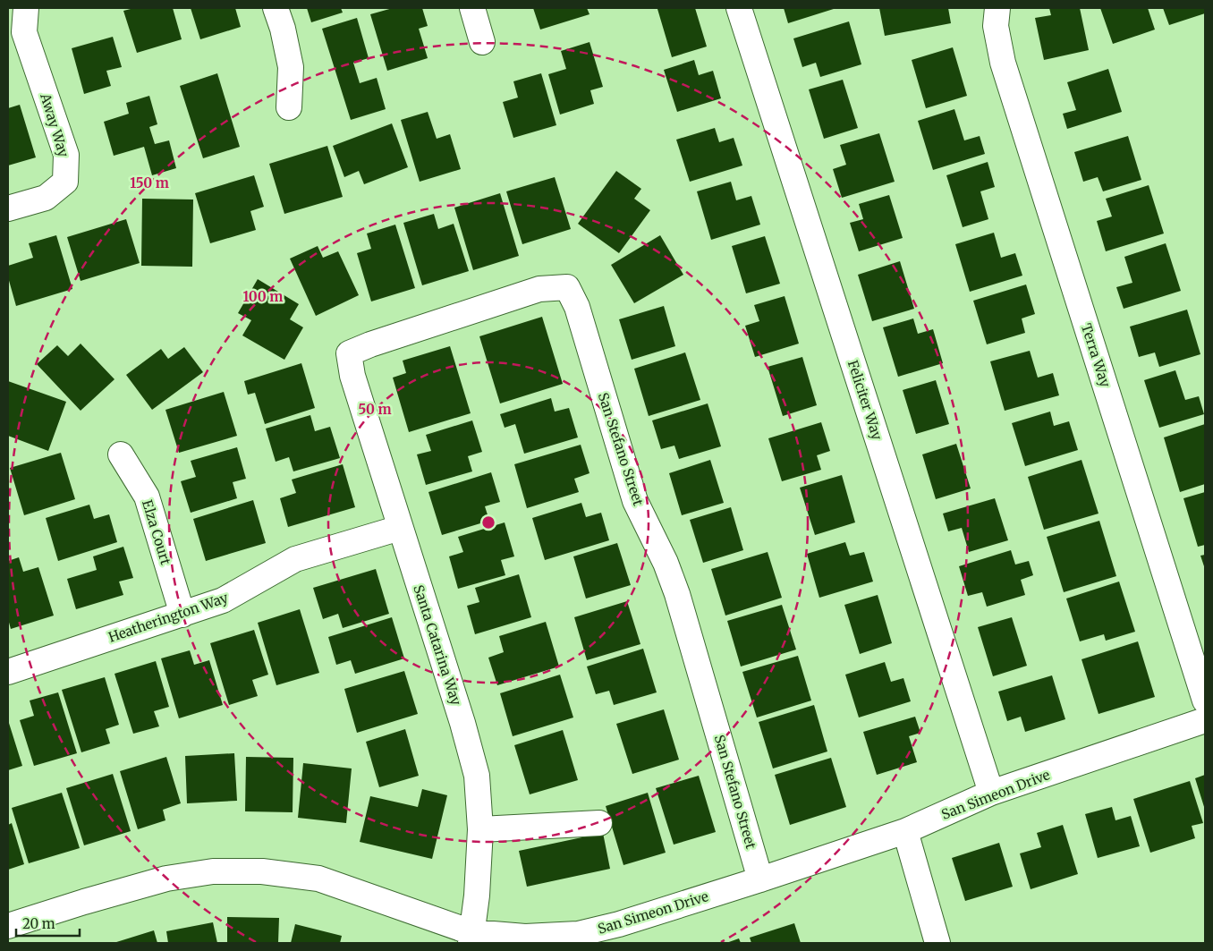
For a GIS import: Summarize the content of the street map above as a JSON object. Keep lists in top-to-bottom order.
{
  "streets": {
    "street": [
      "Away Way",
      "Terra Way",
      "Feliciter Way",
      "San Stefano Street",
      "Elza Court",
      "Heatherington Way",
      "Santa Catarina Way",
      "San Simeon Drive"
    ]
  },
  "crossings": [
    ["Feliciter Way", "San Simeon Drive"],
    ["San Stefano Street", "Santa Catarina Way"],
    ["San Stefano Street", "San Simeon Drive"],
    ["Elza Court", "Heatherington Way"],
    ["Heatherington Way", "Santa Catarina Way"],
    ["Santa Catarina Way", "San Simeon Drive"]
  ],
  "scale_bar": "20 m",
  "rings": ["150 m", "100 m", "50 m"]
}
